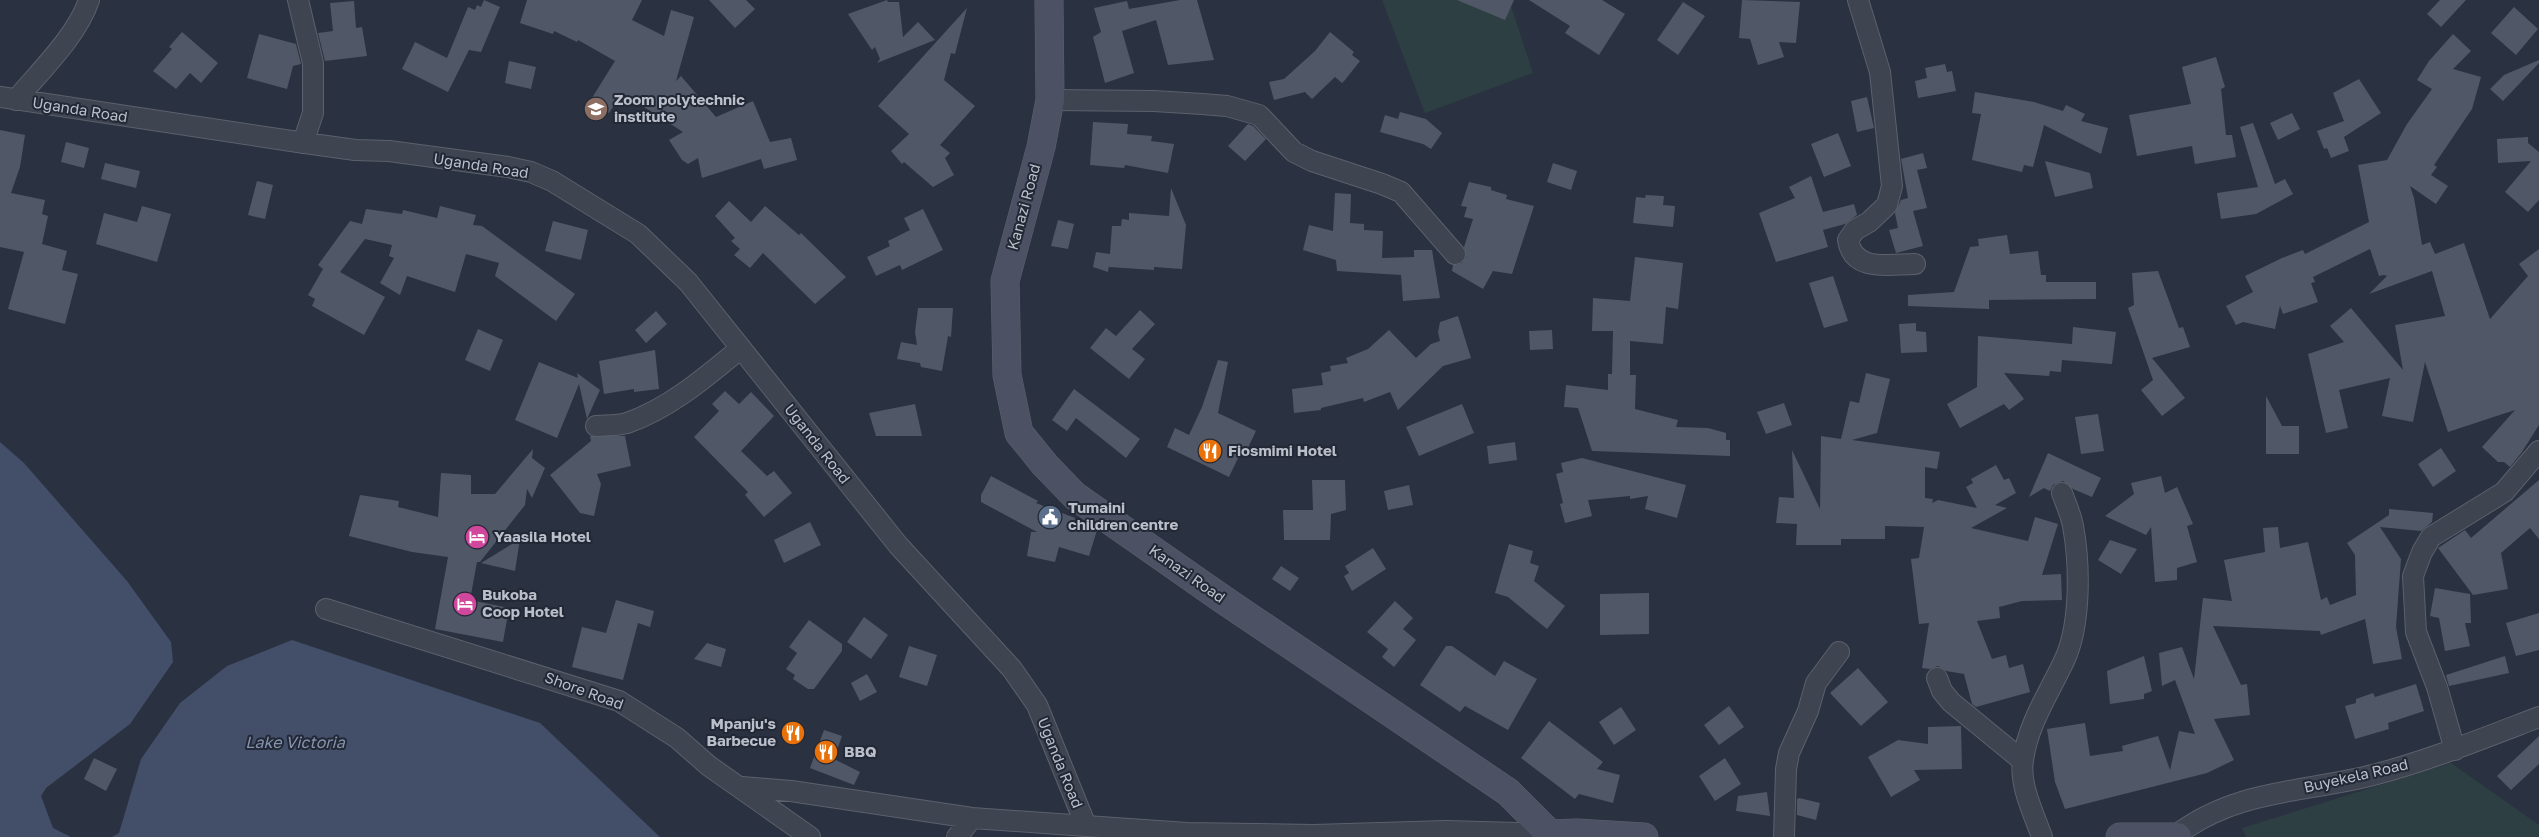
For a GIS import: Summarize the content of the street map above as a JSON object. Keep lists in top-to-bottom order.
{
  "streets": {
    "main road": ["Uganda Road", "Kanazi Road"],
    "street": ["Shore Road", "Buyekela Road"]
  },
  "crossings": [
    ["Uganda Road", "Kanazi Road"]
  ],
  "water": ["Lake Victoria"],
  "places": {
    "school or university": ["Zoom polytechnic institute"],
    "restaurant": ["Fiosmimi Hotel", "Mpanju's Barbecue", "BBQ"],
    "public building": ["Tumaini children centre"],
    "hotel": ["Yaasila Hotel", "Bukoba Coop Hotel"]
  }
}
